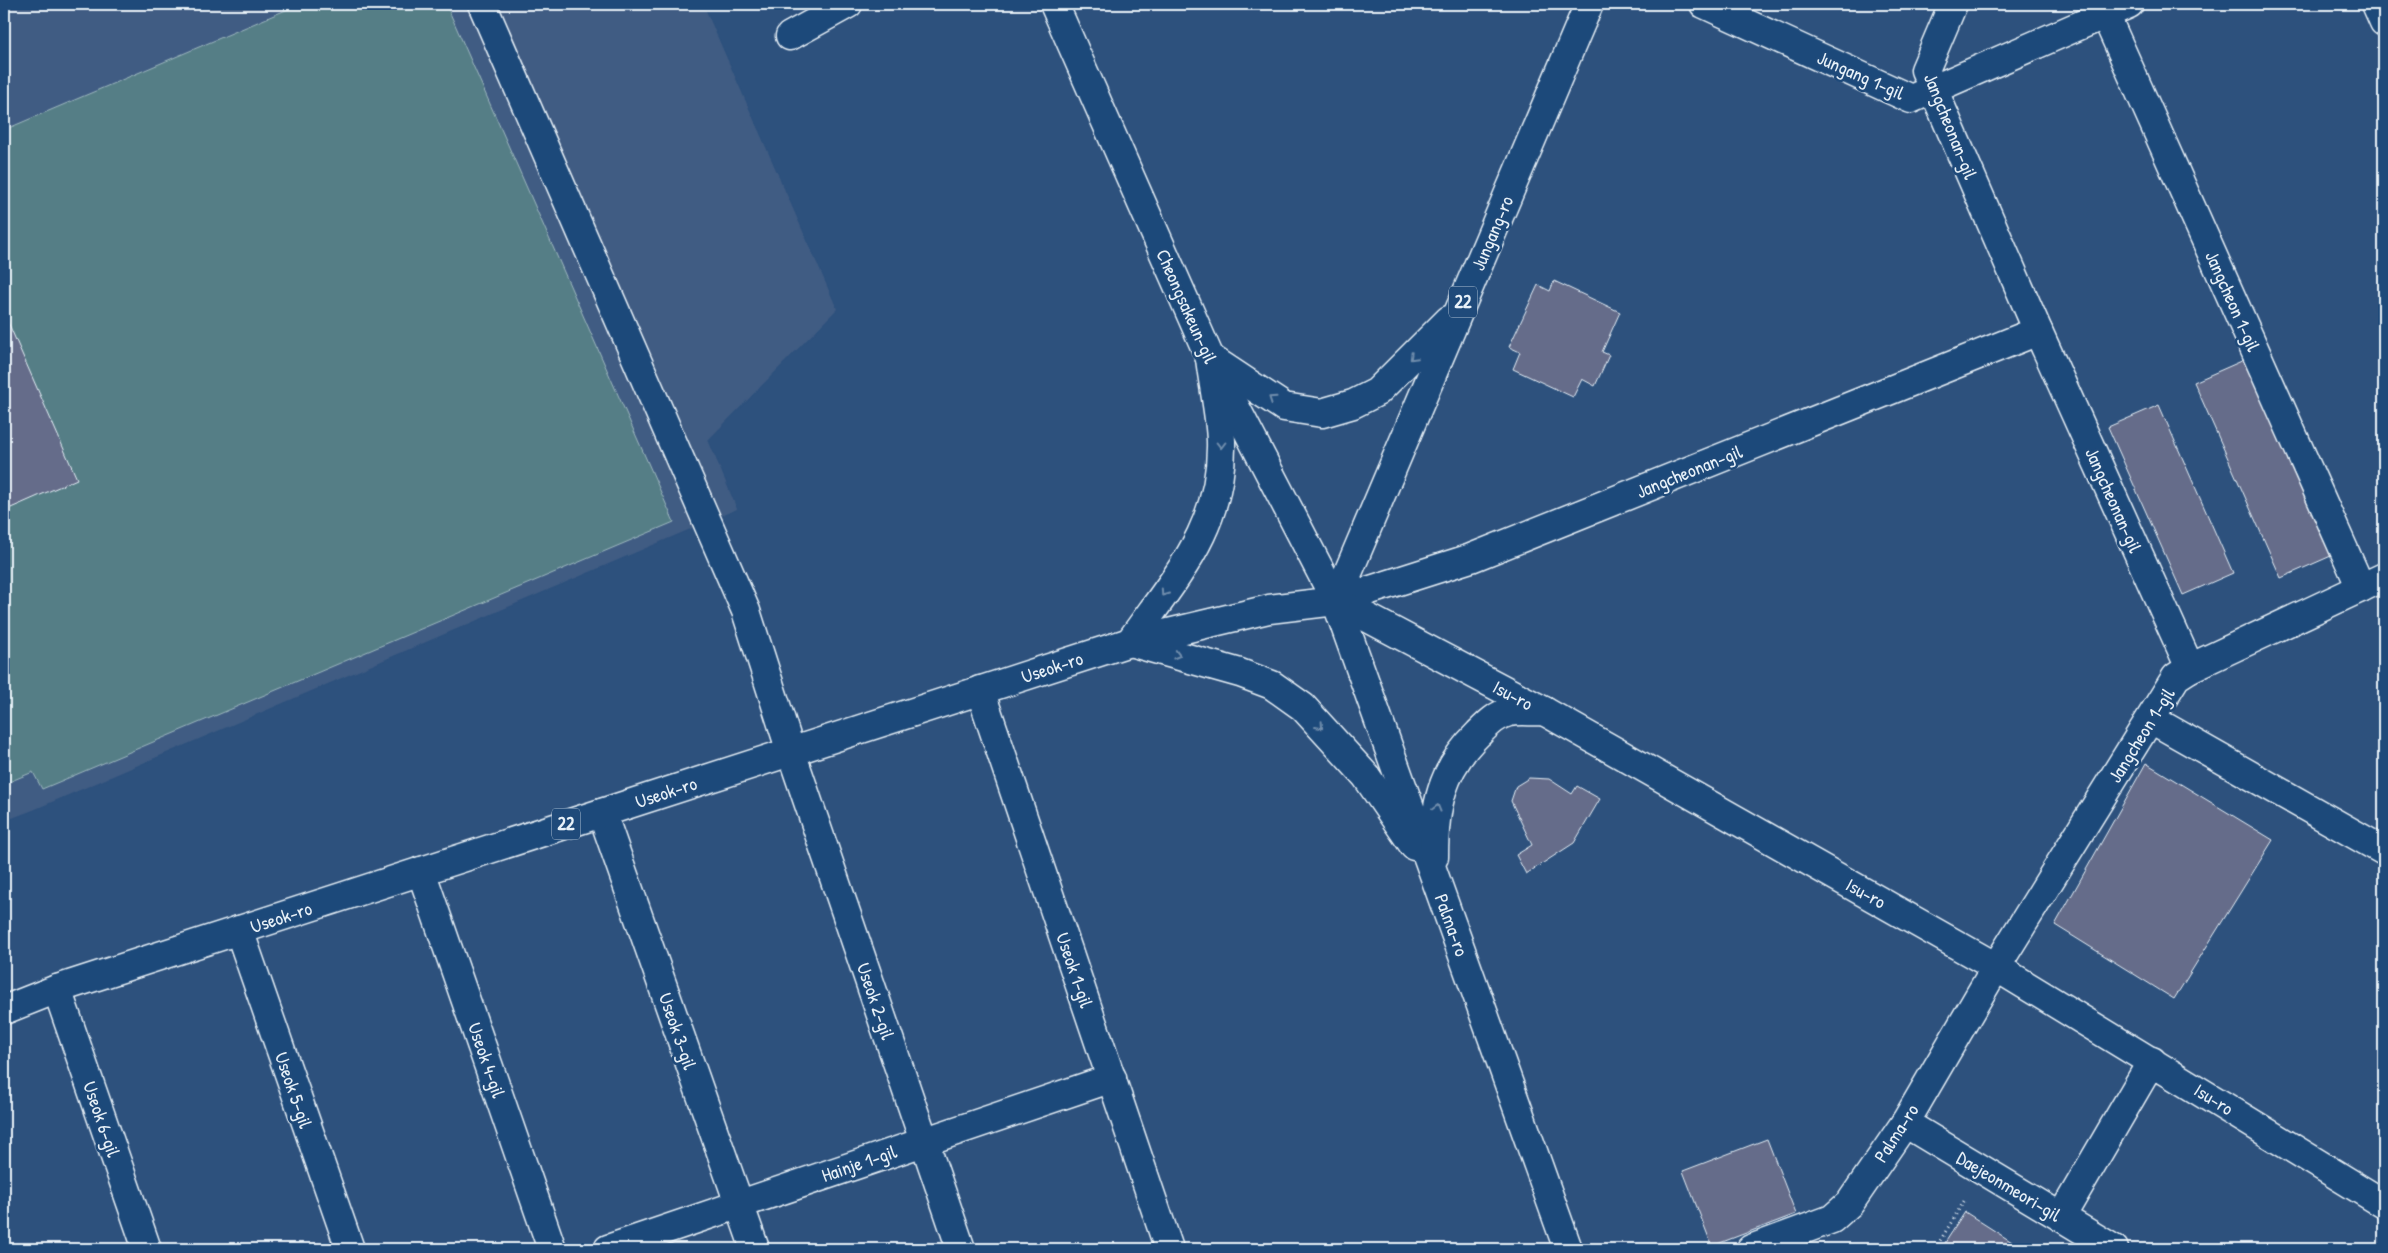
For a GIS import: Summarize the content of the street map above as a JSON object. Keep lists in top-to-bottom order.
{
  "streets": {
    "street": [
      "Jungang 1-gil",
      "Jangcheonan-gil",
      "Jungang-ro",
      "Jangcheon 1-gil",
      "22",
      "Cheongsakeun-gil",
      "Useok-ro",
      "Isu-ro",
      "Palma-ro",
      "Useok 1-gil",
      "Useok 2-gil",
      "Useok 3-gil",
      "Useok 4-gil",
      "Useok 5-gil",
      "Useok 6-gil",
      "Hainje 1-gil",
      "Daejeonmeori-gil"
    ]
  },
  "crossings": [
    ["Jungang 1-gil", "Jangcheonan-gil"],
    ["Jungang 1-gil", "Jangcheon 1-gil"],
    ["Jangcheonan-gil", "Jungang-ro"],
    ["Jangcheonan-gil", "Jangcheon 1-gil"],
    ["Jangcheonan-gil", "Cheongsakeun-gil"],
    ["Jangcheonan-gil", "Useok-ro"],
    ["Jangcheonan-gil", "Isu-ro"],
    ["Jangcheonan-gil", "Palma-ro"],
    ["Jungang-ro", "Cheongsakeun-gil"],
    ["Jungang-ro", "Useok-ro"],
    ["Jungang-ro", "Isu-ro"],
    ["Jungang-ro", "Palma-ro"],
    ["Jangcheon 1-gil", "Isu-ro"],
    ["Jangcheon 1-gil", "Palma-ro"],
    ["Cheongsakeun-gil", "Useok-ro"],
    ["Cheongsakeun-gil", "Isu-ro"],
    ["Cheongsakeun-gil", "Palma-ro"],
    ["Useok-ro", "Isu-ro"],
    ["Useok-ro", "Palma-ro"],
    ["Useok-ro", "Useok 1-gil"],
    ["Useok-ro", "Useok 2-gil"],
    ["Useok-ro", "Useok 3-gil"],
    ["Useok-ro", "Useok 4-gil"],
    ["Useok-ro", "Useok 5-gil"],
    ["Useok-ro", "Useok 6-gil"],
    ["Isu-ro", "Palma-ro"],
    ["Palma-ro", "Daejeonmeori-gil"],
    ["Useok 1-gil", "Hainje 1-gil"],
    ["Useok 2-gil", "Hainje 1-gil"],
    ["Useok 3-gil", "Hainje 1-gil"]
  ]
}
